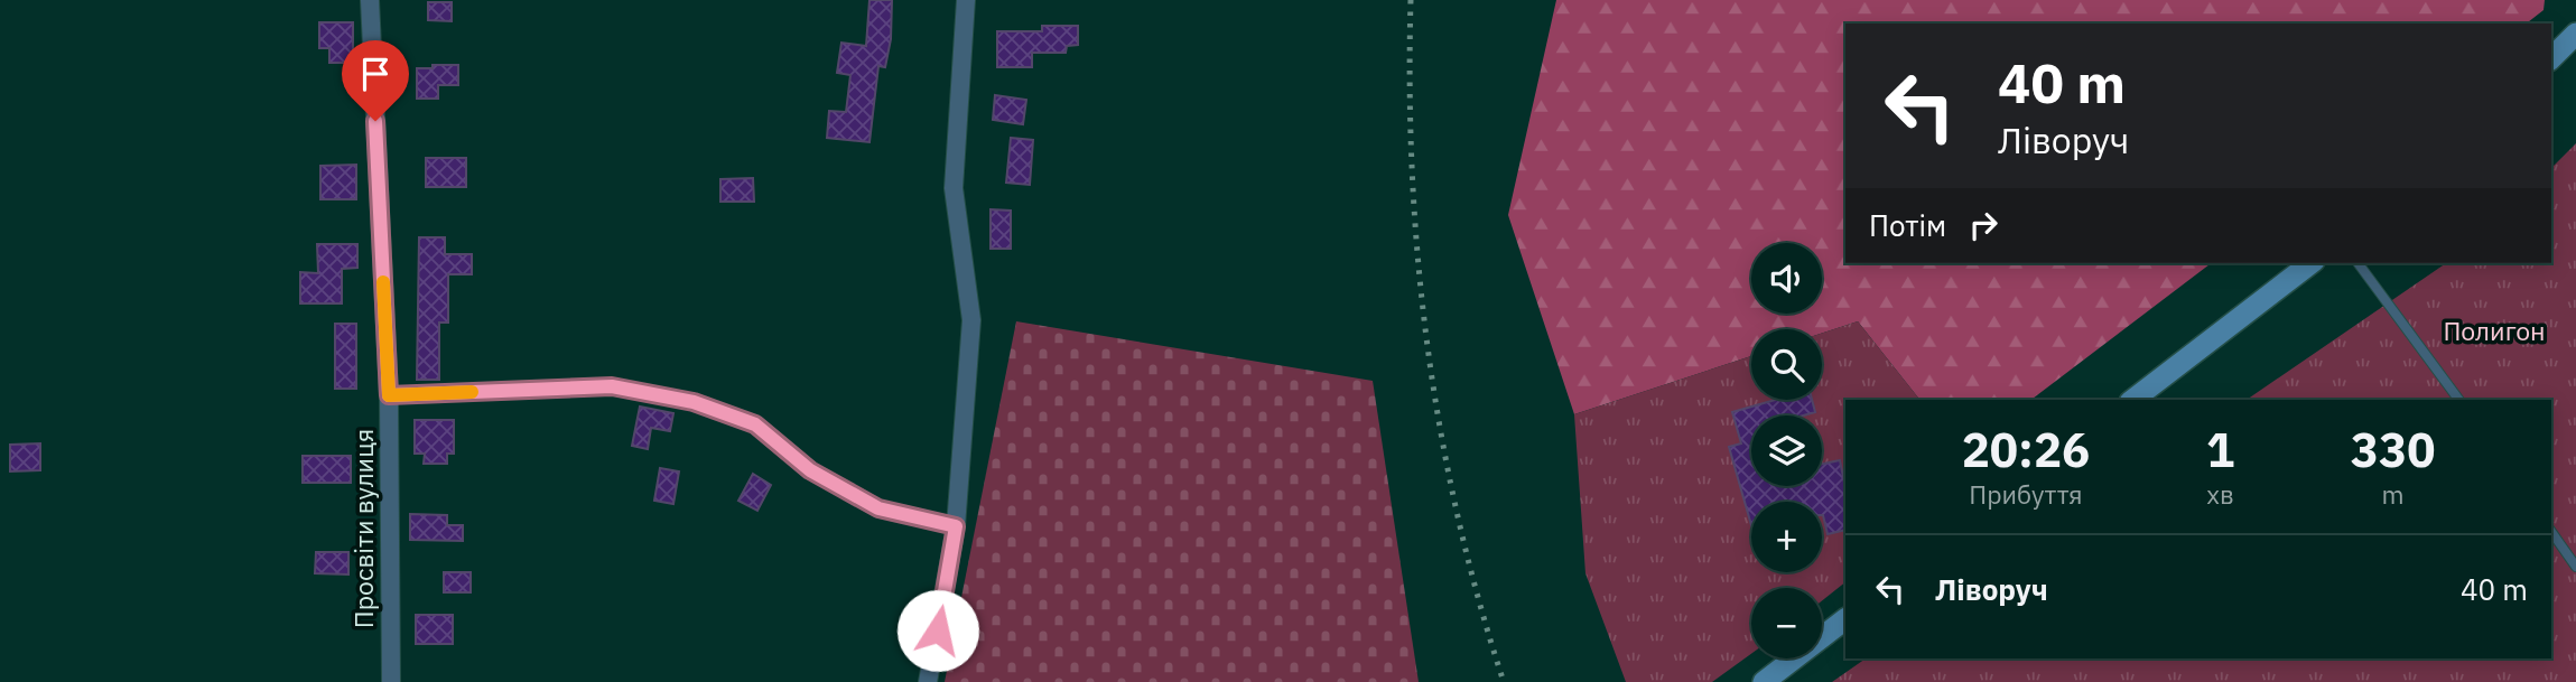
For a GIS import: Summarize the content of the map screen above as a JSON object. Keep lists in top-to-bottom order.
{
  "streets": {
    "street": ["Просвіти вулиця"]
  },
  "parks": ["Полигон"],
  "page": {
    "turn": ["40 m", "Ліворуч"],
    "then": "Потім",
    "map_buttons": ["+", "−"],
    "eta": [
      "20:26",
      "Прибуття",
      "1",
      "хв",
      "330",
      "m"
    ],
    "list": [
      {
        "name": "Ліворуч",
        "value": "40 m"
      }
    ]
  }
}
